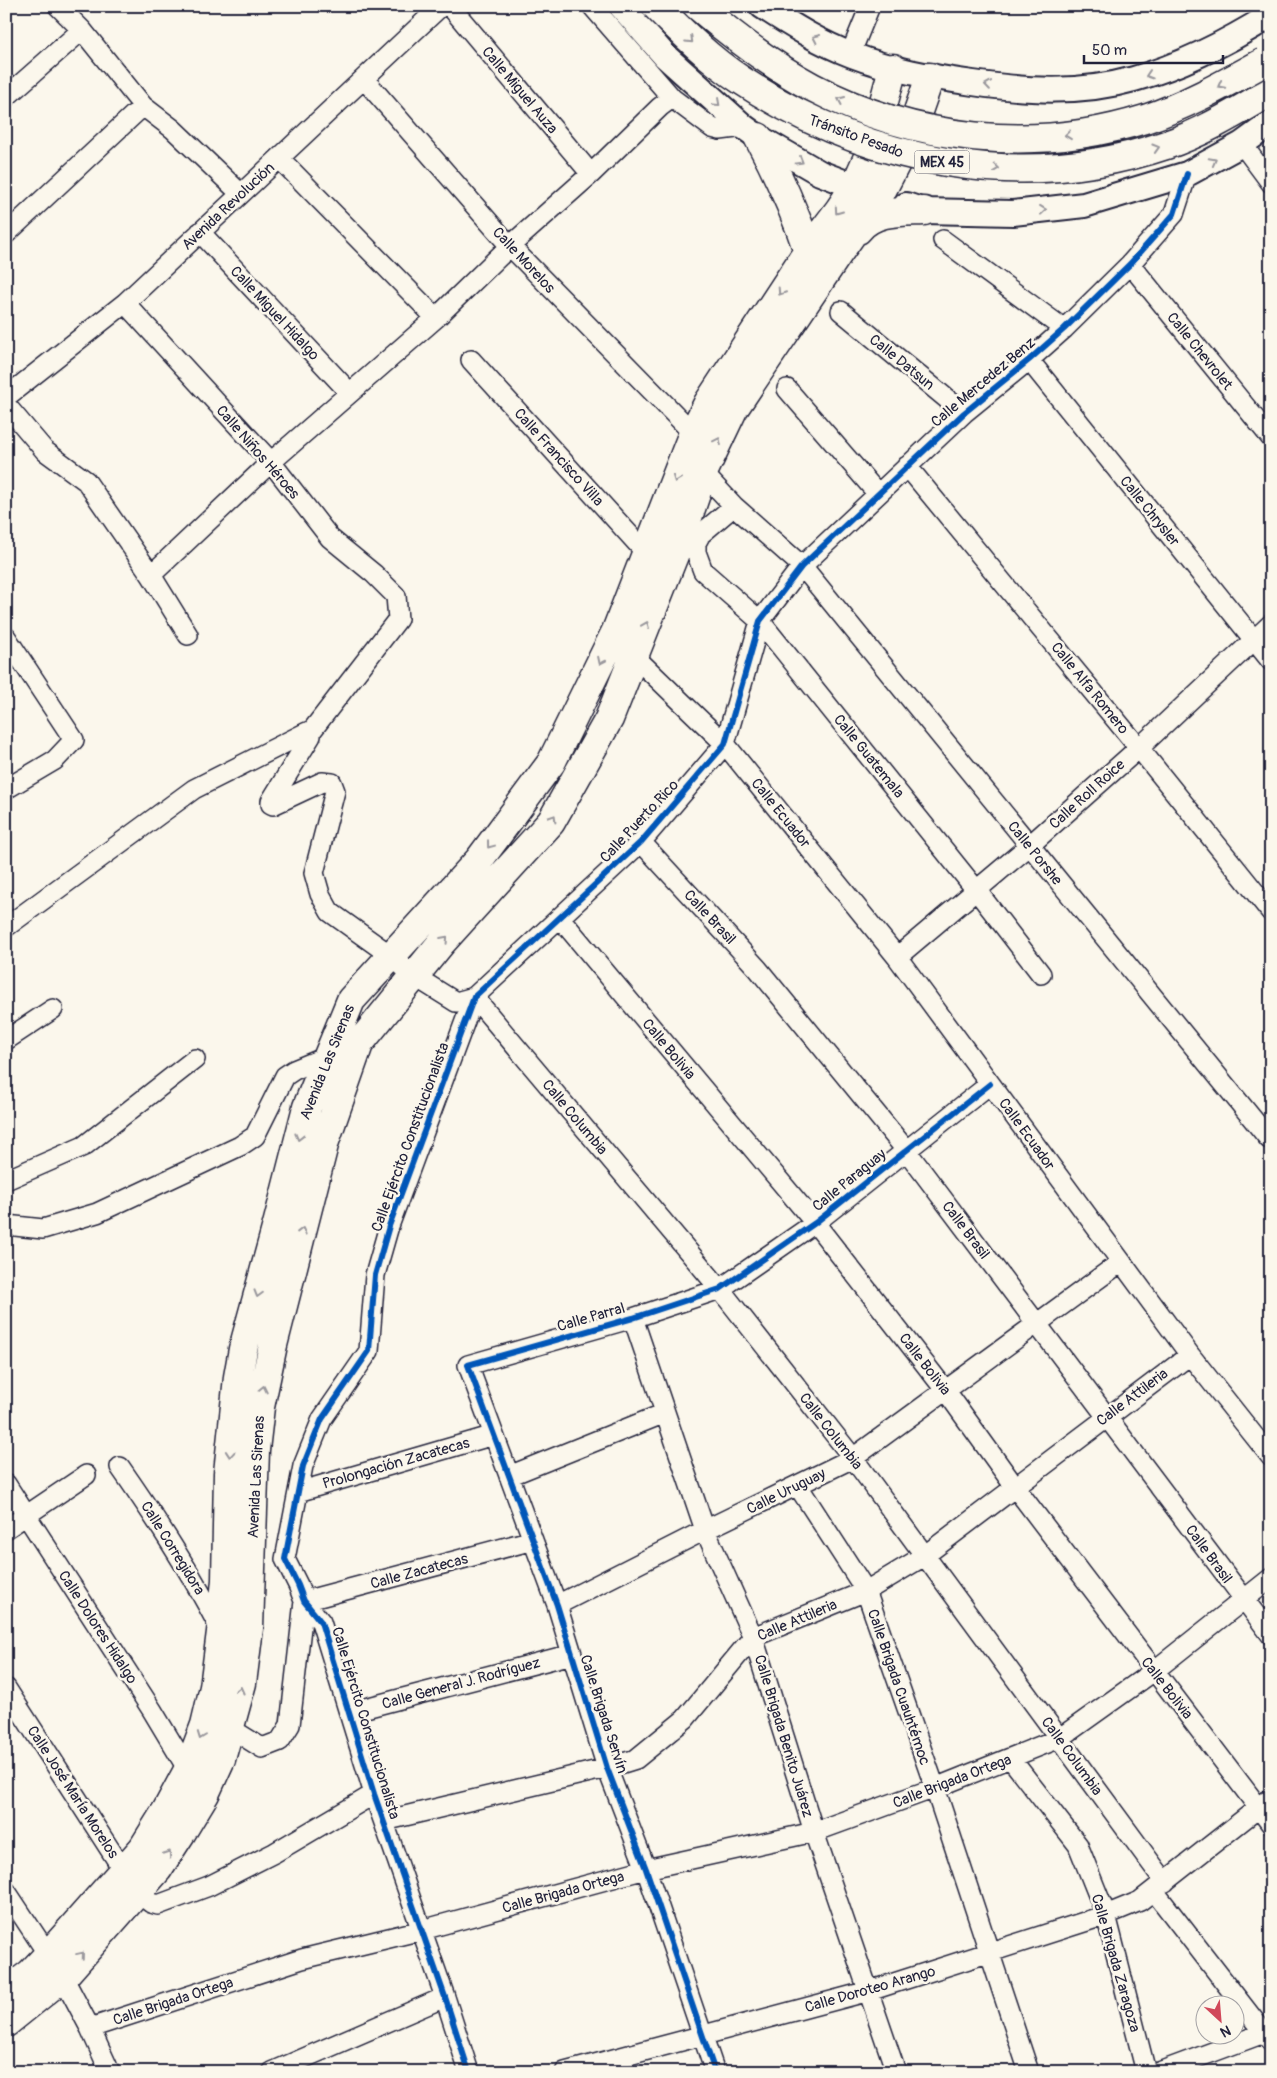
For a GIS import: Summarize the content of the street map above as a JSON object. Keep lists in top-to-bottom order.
{
  "streets": {
    "main road": ["Tránsito Pesado", "MEX 45", "Avenida Las Sirenas"],
    "street": [
      "Calle Miguel Auza",
      "Avenida Revolución",
      "Calle Morelos",
      "Calle Miguel Hidalgo",
      "Calle Chevrolet",
      "Calle Datsun",
      "Calle Mercedez Benz",
      "Calle Niños Héroes",
      "Calle Francisco Villa",
      "Calle Chrysler",
      "Calle Alfa Romero",
      "Calle Guatemala",
      "Calle Roll Roice",
      "Calle Ecuador",
      "Calle Puerto Rico",
      "Calle Porshe",
      "Calle Brasil",
      "Calle Bolivia",
      "Calle Columbia",
      "Calle Ejército Constitucionalista",
      "Calle Paraguay",
      "Calle Parral",
      "Calle Attileria",
      "Prolongación Zacatecas",
      "Calle Uruguay",
      "Calle Corregidora",
      "Calle Zacatecas",
      "Calle Dolores Hidalgo",
      "Calle General J. Rodríguez",
      "Calle Brigada Cuauhtémoc",
      "Calle Brigada Servín",
      "Calle Brigada Benito Juárez",
      "Calle Brigada Ortega",
      "Calle José María Morelos",
      "Calle Brigada Zaragoza",
      "Calle Doroteo Arango"
    ]
  },
  "crossings": [
    ["Avenida Revolución", "Calle Morelos"],
    ["Avenida Revolución", "Calle Miguel Hidalgo"],
    ["Avenida Revolución", "Calle Niños Héroes"],
    ["Calle Morelos", "Avenida Las Sirenas"],
    ["Calle Chevrolet", "Calle Mercedez Benz"],
    ["Calle Datsun", "Calle Mercedez Benz"],
    ["Calle Mercedez Benz", "Calle Chrysler"],
    ["Calle Mercedez Benz", "Calle Alfa Romero"],
    ["Calle Mercedez Benz", "Calle Guatemala"],
    ["Calle Mercedez Benz", "Calle Puerto Rico"],
    ["Calle Mercedez Benz", "Calle Porshe"],
    ["Calle Francisco Villa", "Avenida Las Sirenas"],
    ["Calle Chrysler", "Calle Roll Roice"],
    ["Calle Alfa Romero", "Calle Roll Roice"],
    ["Calle Guatemala", "Calle Roll Roice"],
    ["Calle Guatemala", "Calle Puerto Rico"],
    ["Calle Guatemala", "Avenida Las Sirenas"],
    ["Calle Roll Roice", "Calle Ecuador"],
    ["Calle Roll Roice", "Calle Porshe"],
    ["Calle Ecuador", "Calle Puerto Rico"],
    ["Calle Ecuador", "Avenida Las Sirenas"],
    ["Calle Ecuador", "Calle Paraguay"],
    ["Calle Ecuador", "Calle Attileria"],
    ["Calle Ecuador", "Calle Uruguay"],
    ["Calle Puerto Rico", "Calle Brasil"],
    ["Calle Puerto Rico", "Calle Bolivia"],
    ["Calle Puerto Rico", "Calle Columbia"],
    ["Calle Puerto Rico", "Calle Ejército Constitucionalista"],
    ["Calle Porshe", "Avenida Las Sirenas"],
    ["Calle Brasil", "Calle Paraguay"],
    ["Calle Brasil", "Calle Attileria"],
    ["Calle Brasil", "Calle Uruguay"],
    ["Calle Brasil", "Calle Brigada Ortega"],
    ["Calle Bolivia", "Calle Paraguay"],
    ["Calle Bolivia", "Calle Attileria"],
    ["Calle Bolivia", "Calle Uruguay"],
    ["Calle Bolivia", "Calle Brigada Ortega"],
    ["Calle Bolivia", "Calle Doroteo Arango"],
    ["Avenida Las Sirenas", "Calle Corregidora"],
    ["Avenida Las Sirenas", "Calle Dolores Hidalgo"],
    ["Avenida Las Sirenas", "Calle José María Morelos"],
    ["Calle Columbia", "Calle Ejército Constitucionalista"],
    ["Calle Columbia", "Calle Paraguay"],
    ["Calle Columbia", "Calle Parral"],
    ["Calle Columbia", "Calle Attileria"],
    ["Calle Columbia", "Calle Uruguay"],
    ["Calle Columbia", "Calle Brigada Ortega"],
    ["Calle Columbia", "Calle Doroteo Arango"],
    ["Calle Ejército Constitucionalista", "Calle Attileria"],
    ["Calle Ejército Constitucionalista", "Prolongación Zacatecas"],
    ["Calle Ejército Constitucionalista", "Calle Zacatecas"],
    ["Calle Ejército Constitucionalista", "Calle General J. Rodríguez"],
    ["Calle Ejército Constitucionalista", "Calle Brigada Ortega"],
    ["Calle Paraguay", "Calle Parral"],
    ["Calle Parral", "Calle Brigada Servín"],
    ["Calle Parral", "Calle Brigada Benito Juárez"],
    ["Calle Attileria", "Calle Brigada Cuauhtémoc"],
    ["Calle Attileria", "Calle Brigada Servín"],
    ["Calle Attileria", "Calle Brigada Benito Juárez"],
    ["Prolongación Zacatecas", "Calle Brigada Servín"],
    ["Calle Uruguay", "Calle Brigada Cuauhtémoc"],
    ["Calle Uruguay", "Calle Brigada Servín"],
    ["Calle Uruguay", "Calle Brigada Benito Juárez"],
    ["Calle Zacatecas", "Calle Brigada Servín"],
    ["Calle General J. Rodríguez", "Calle Brigada Servín"],
    ["Calle Brigada Cuauhtémoc", "Calle Brigada Ortega"],
    ["Calle Brigada Cuauhtémoc", "Calle Doroteo Arango"],
    ["Calle Brigada Servín", "Calle Brigada Ortega"],
    ["Calle Brigada Servín", "Calle Doroteo Arango"],
    ["Calle Brigada Benito Juárez", "Calle Brigada Ortega"],
    ["Calle Brigada Benito Juárez", "Calle Doroteo Arango"],
    ["Calle Brigada Ortega", "Calle Brigada Zaragoza"],
    ["Calle Brigada Zaragoza", "Calle Doroteo Arango"]
  ],
  "scale_bar": "50 m",
  "north": "bottom right"
}
